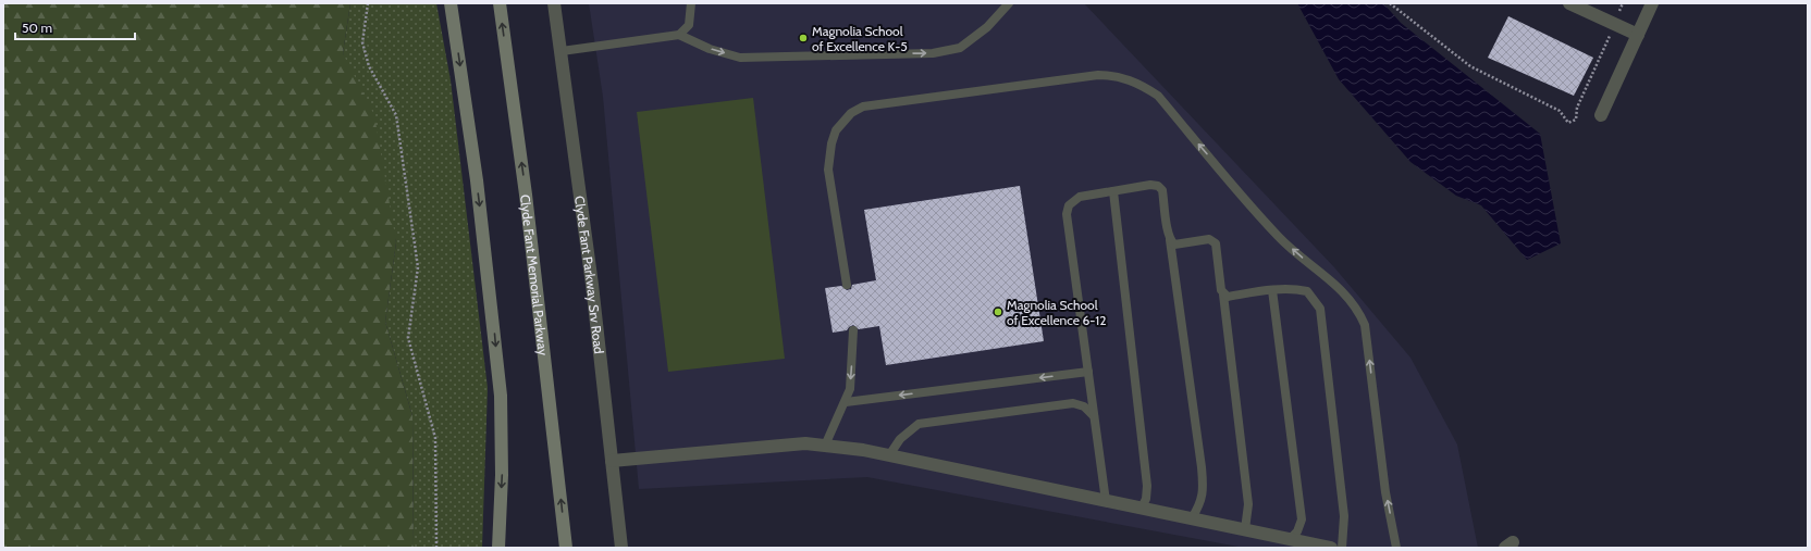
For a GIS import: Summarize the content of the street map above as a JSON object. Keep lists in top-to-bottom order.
{
  "streets": {
    "main road": ["Clyde Fant Memorial Parkway"],
    "street": ["Clyde Fant Parkway Srv Road"]
  },
  "places": ["Magnolia School of Excellence K-5", "Magnolia School of Excellence 6-12"],
  "scale_bar": "50 m"
}
